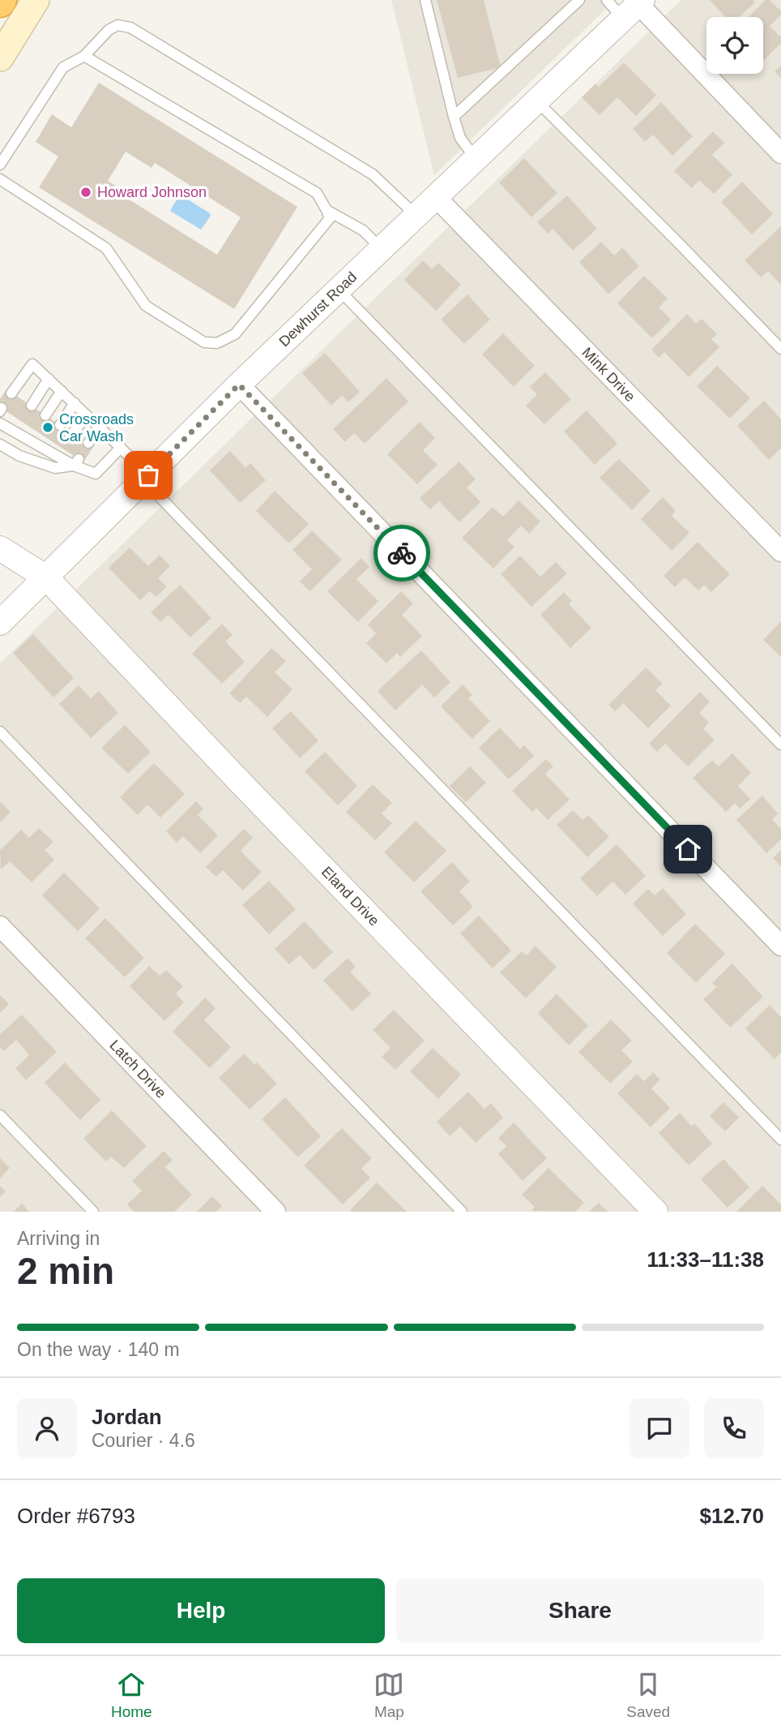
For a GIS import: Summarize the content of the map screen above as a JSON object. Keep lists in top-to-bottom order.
{
  "streets": {
    "street": [
      "Dewhurst Road",
      "Mink Drive",
      "Eland Drive",
      "Latch Drive"
    ]
  },
  "crossings": [
    ["Dewhurst Road", "Mink Drive"],
    ["Dewhurst Road", "Eland Drive"]
  ],
  "places": ["Howard Johnson", "Crossroads Car Wash"],
  "page": {
    "heading": ["2 min", "Arriving in", "11:33–11:38"],
    "panel": [
      "Jordan",
      "Courier · 4.6",
      "Order #6793",
      "$12.70"
    ],
    "bar": "On the way · 140 m",
    "buttons": ["Help", "Share"],
    "tabs": ["Home", "Map", "Saved"]
  }
}
